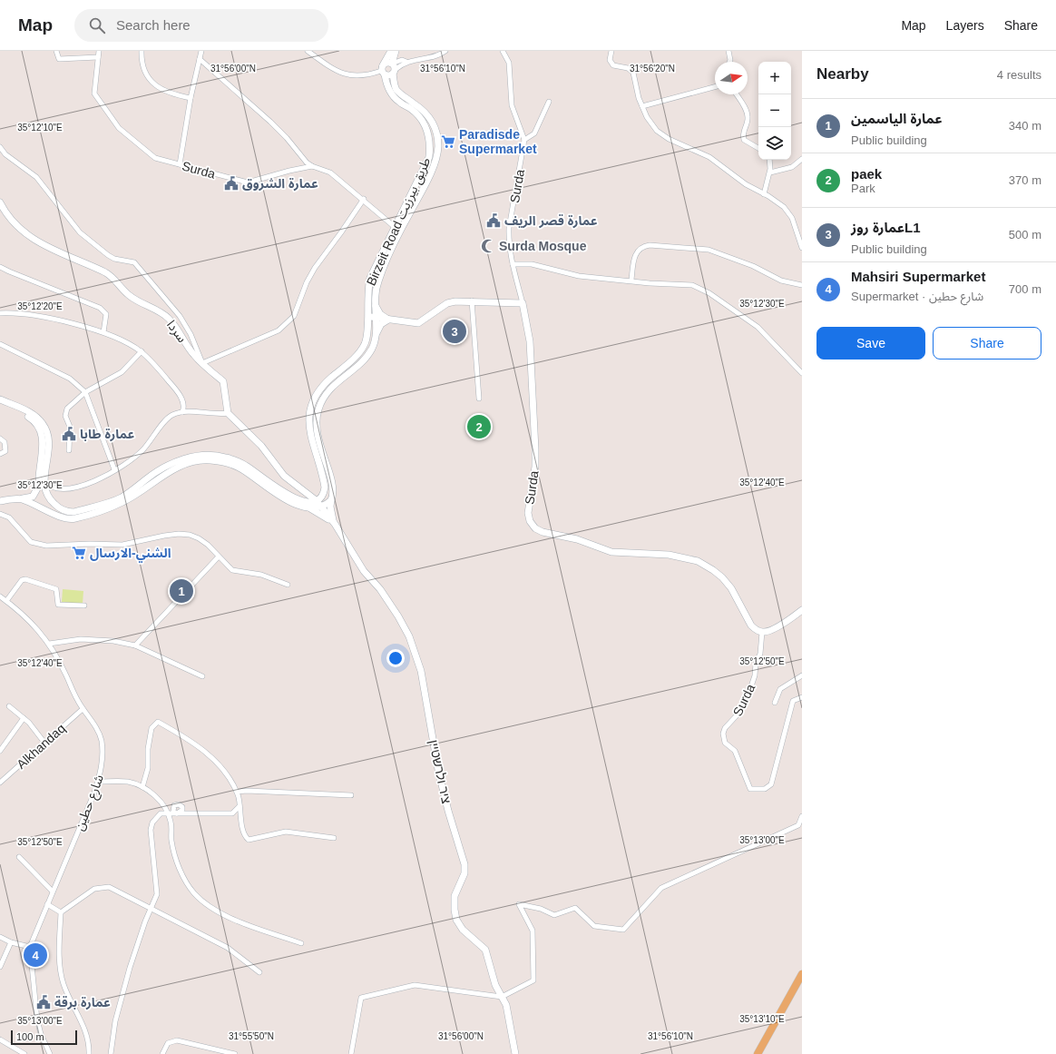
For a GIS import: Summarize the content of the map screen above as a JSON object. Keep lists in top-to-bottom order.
{
  "streets": {
    "main road": [
      "Surda",
      "Birzeit Road طريق بيرزيت",
      "سردا",
      "ציר ולרשטיין"
    ],
    "street": ["Alkhandaq", "شارع حطين"]
  },
  "crossings": [
    ["Birzeit Road طريق بيرزيت", "ציר ולרשטיין"],
    ["Alkhandaq", "شارع حطين"]
  ],
  "places": {
    "supermarket": ["Paradisde Supermarket", "الشني-الارسال"],
    "public building": [
      "عمارة الشروق",
      "عمارة قصر الريف",
      "عمارة طابا",
      "عمارة برقة"
    ],
    "mosque": ["Surda Mosque"]
  },
  "scale_bar": "100 m",
  "north": "right",
  "page": {
    "header": "Map",
    "search": "Search here",
    "nav": ["Map", "Layers", "Share"],
    "heading": ["Nearby", "4 results"],
    "map_buttons": ["+", "−"],
    "list": [
      {
        "mark": "1",
        "name": "عمارة الياسمين",
        "note": "Public building",
        "value": "340 m"
      },
      {
        "mark": "2",
        "name": "paek",
        "note": "Park",
        "value": "370 m"
      },
      {
        "mark": "3",
        "name": "عمارة روزL1",
        "note": "Public building",
        "value": "500 m"
      },
      {
        "mark": "4",
        "name": "Mahsiri Supermarket",
        "note": "Supermarket · شارع حطين",
        "value": "700 m"
      }
    ],
    "buttons": ["Save", "Share"],
    "pins": [
      "3",
      "2",
      "1",
      "4"
    ],
    "scale": "100 m"
  },
  "coordinates": [
    "31°56'00\"N",
    "31°56'10\"N",
    "31°56'20\"N",
    "35°12'10\"E",
    "35°12'30\"E",
    "35°12'20\"E",
    "35°12'40\"E",
    "35°12'50\"E",
    "35°13'00\"E",
    "35°13'10\"E",
    "31°55'50\"N"
  ]
}
